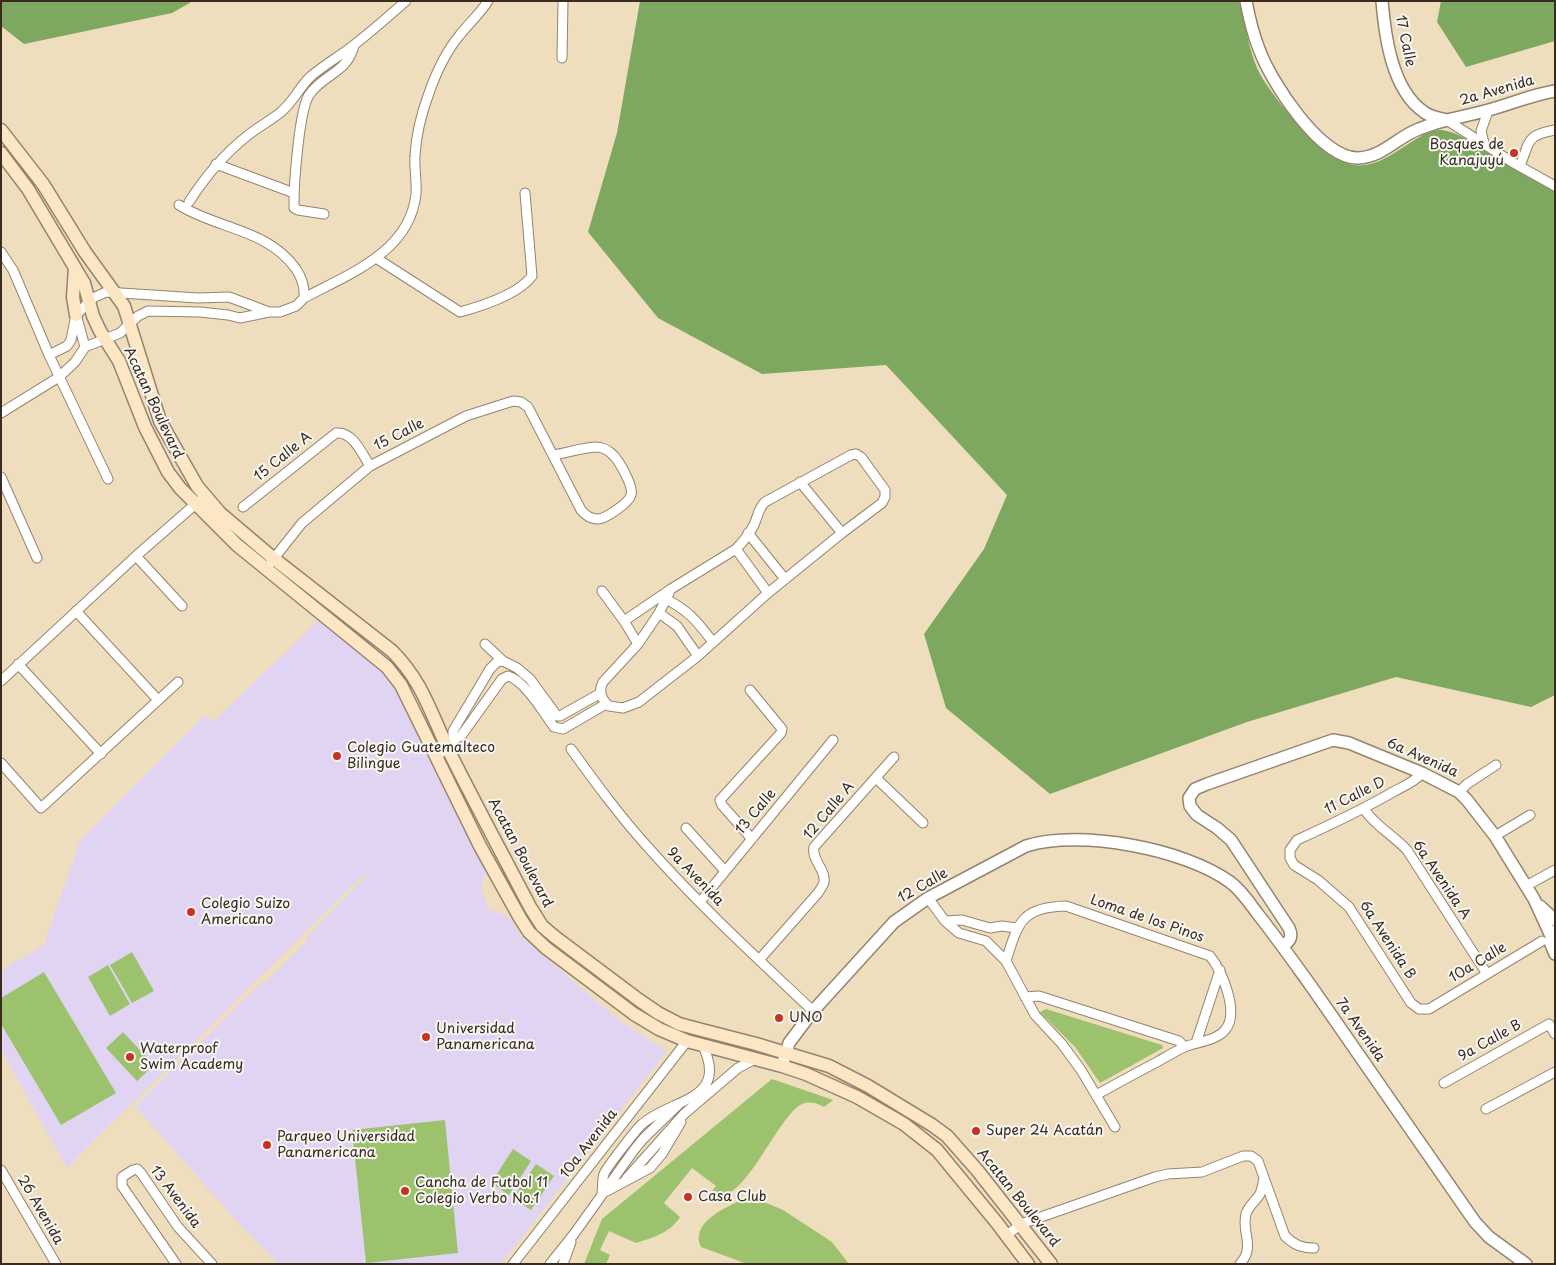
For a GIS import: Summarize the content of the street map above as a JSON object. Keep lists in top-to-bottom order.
{
  "streets": {
    "main road": ["Acatan Boulevard"],
    "street": [
      "17 Calle",
      "2a Avenida",
      "15 Calle",
      "15 Calle A",
      "6a Avenida",
      "11 Calle D",
      "12 Calle A",
      "13 Calle",
      "9a Avenida",
      "6a Avenida A",
      "12 Calle",
      "Loma de los Pinos",
      "6a Avenida B",
      "10a Calle",
      "7a Avenida",
      "9a Calle B",
      "10a Avenida",
      "13 Avenida",
      "26 Avenida"
    ]
  },
  "crossings": [
    ["17 Calle", "2a Avenida"],
    ["Acatan Boulevard", "15 Calle"],
    ["Acatan Boulevard", "12 Calle"],
    ["Acatan Boulevard", "10a Avenida"],
    ["15 Calle", "15 Calle A"],
    ["6a Avenida", "11 Calle D"],
    ["6a Avenida", "10a Calle"],
    ["6a Avenida", "7a Avenida"],
    ["11 Calle D", "6a Avenida A"],
    ["11 Calle D", "6a Avenida B"],
    ["12 Calle A", "9a Avenida"],
    ["13 Calle", "9a Avenida"],
    ["9a Avenida", "12 Calle"],
    ["6a Avenida A", "10a Calle"],
    ["12 Calle", "7a Avenida"],
    ["6a Avenida B", "10a Calle"]
  ],
  "places": [
    "Bosques de Kanajuyú",
    "Colegio Guatemalteco Bilingue",
    "Colegio Suizo Americano",
    "UNO",
    "Universidad Panamericana",
    "Waterproof Swim Academy",
    "Super 24 Acatán",
    "Parqueo Universidad Panamericana",
    "Cancha de Futbol 11 Colegio Verbo No.1",
    "Casa Club"
  ]
}
